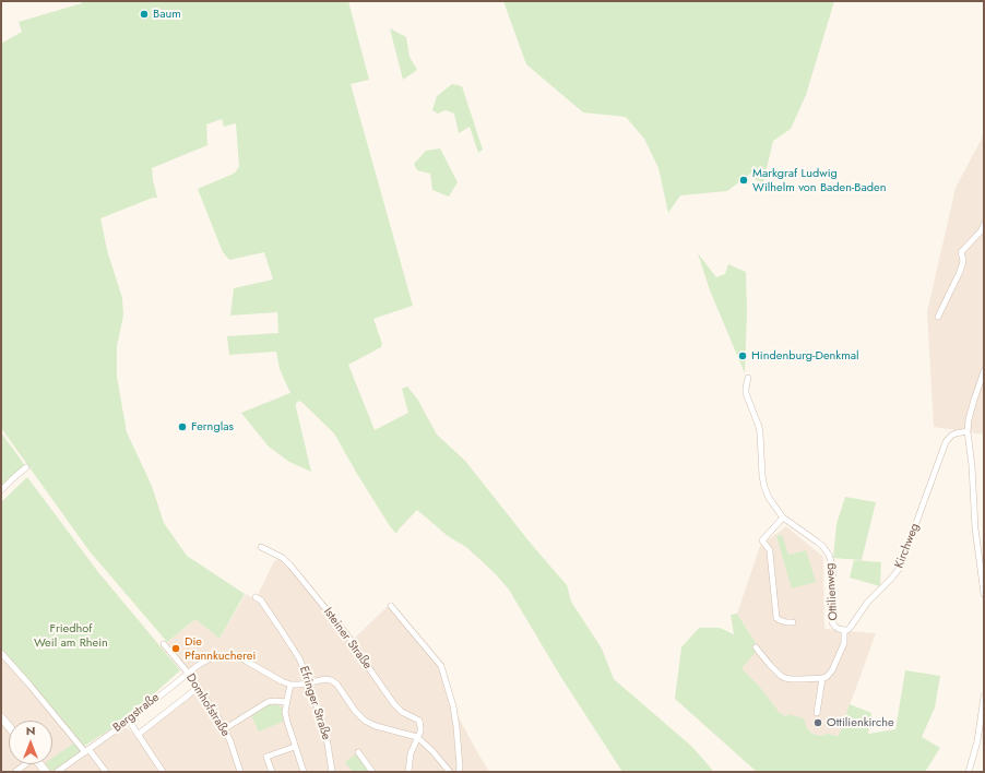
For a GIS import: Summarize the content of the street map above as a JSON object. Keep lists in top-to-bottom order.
{
  "streets": {
    "street": [
      "Kirchweg",
      "Ottilienweg",
      "Isteiner Straße",
      "Efringer Straße",
      "Domhofstraße",
      "Bergstraße"
    ]
  },
  "crossings": [
    ["Kirchweg", "Ottilienweg"],
    ["Domhofstraße", "Bergstraße"]
  ],
  "parks": ["Friedhof Weil am Rhein"],
  "places": [
    "Baum",
    "Markgraf Ludwig Wilhelm von Baden-Baden",
    "Hindenburg-Denkmal",
    "Fernglas",
    "Die Pfannkucherei",
    "Ottilienkirche"
  ],
  "north": "top"
}
